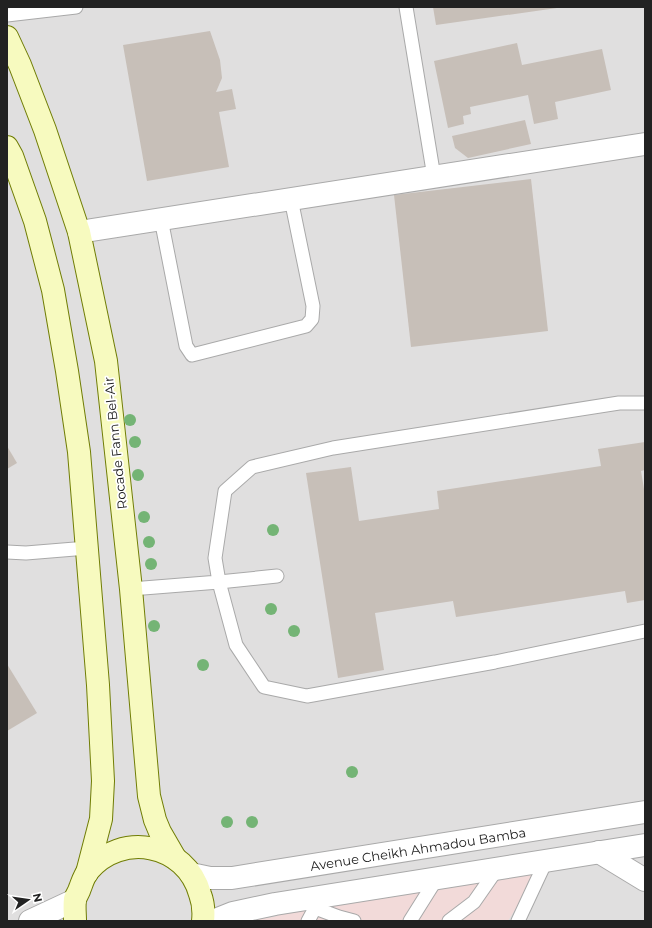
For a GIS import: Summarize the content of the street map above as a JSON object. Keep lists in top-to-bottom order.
{
  "streets": {
    "main road": ["Rocade Fann Bel-Air"],
    "street": ["Avenue Cheikh Ahmadou Bamba"]
  },
  "north": "right"
}
